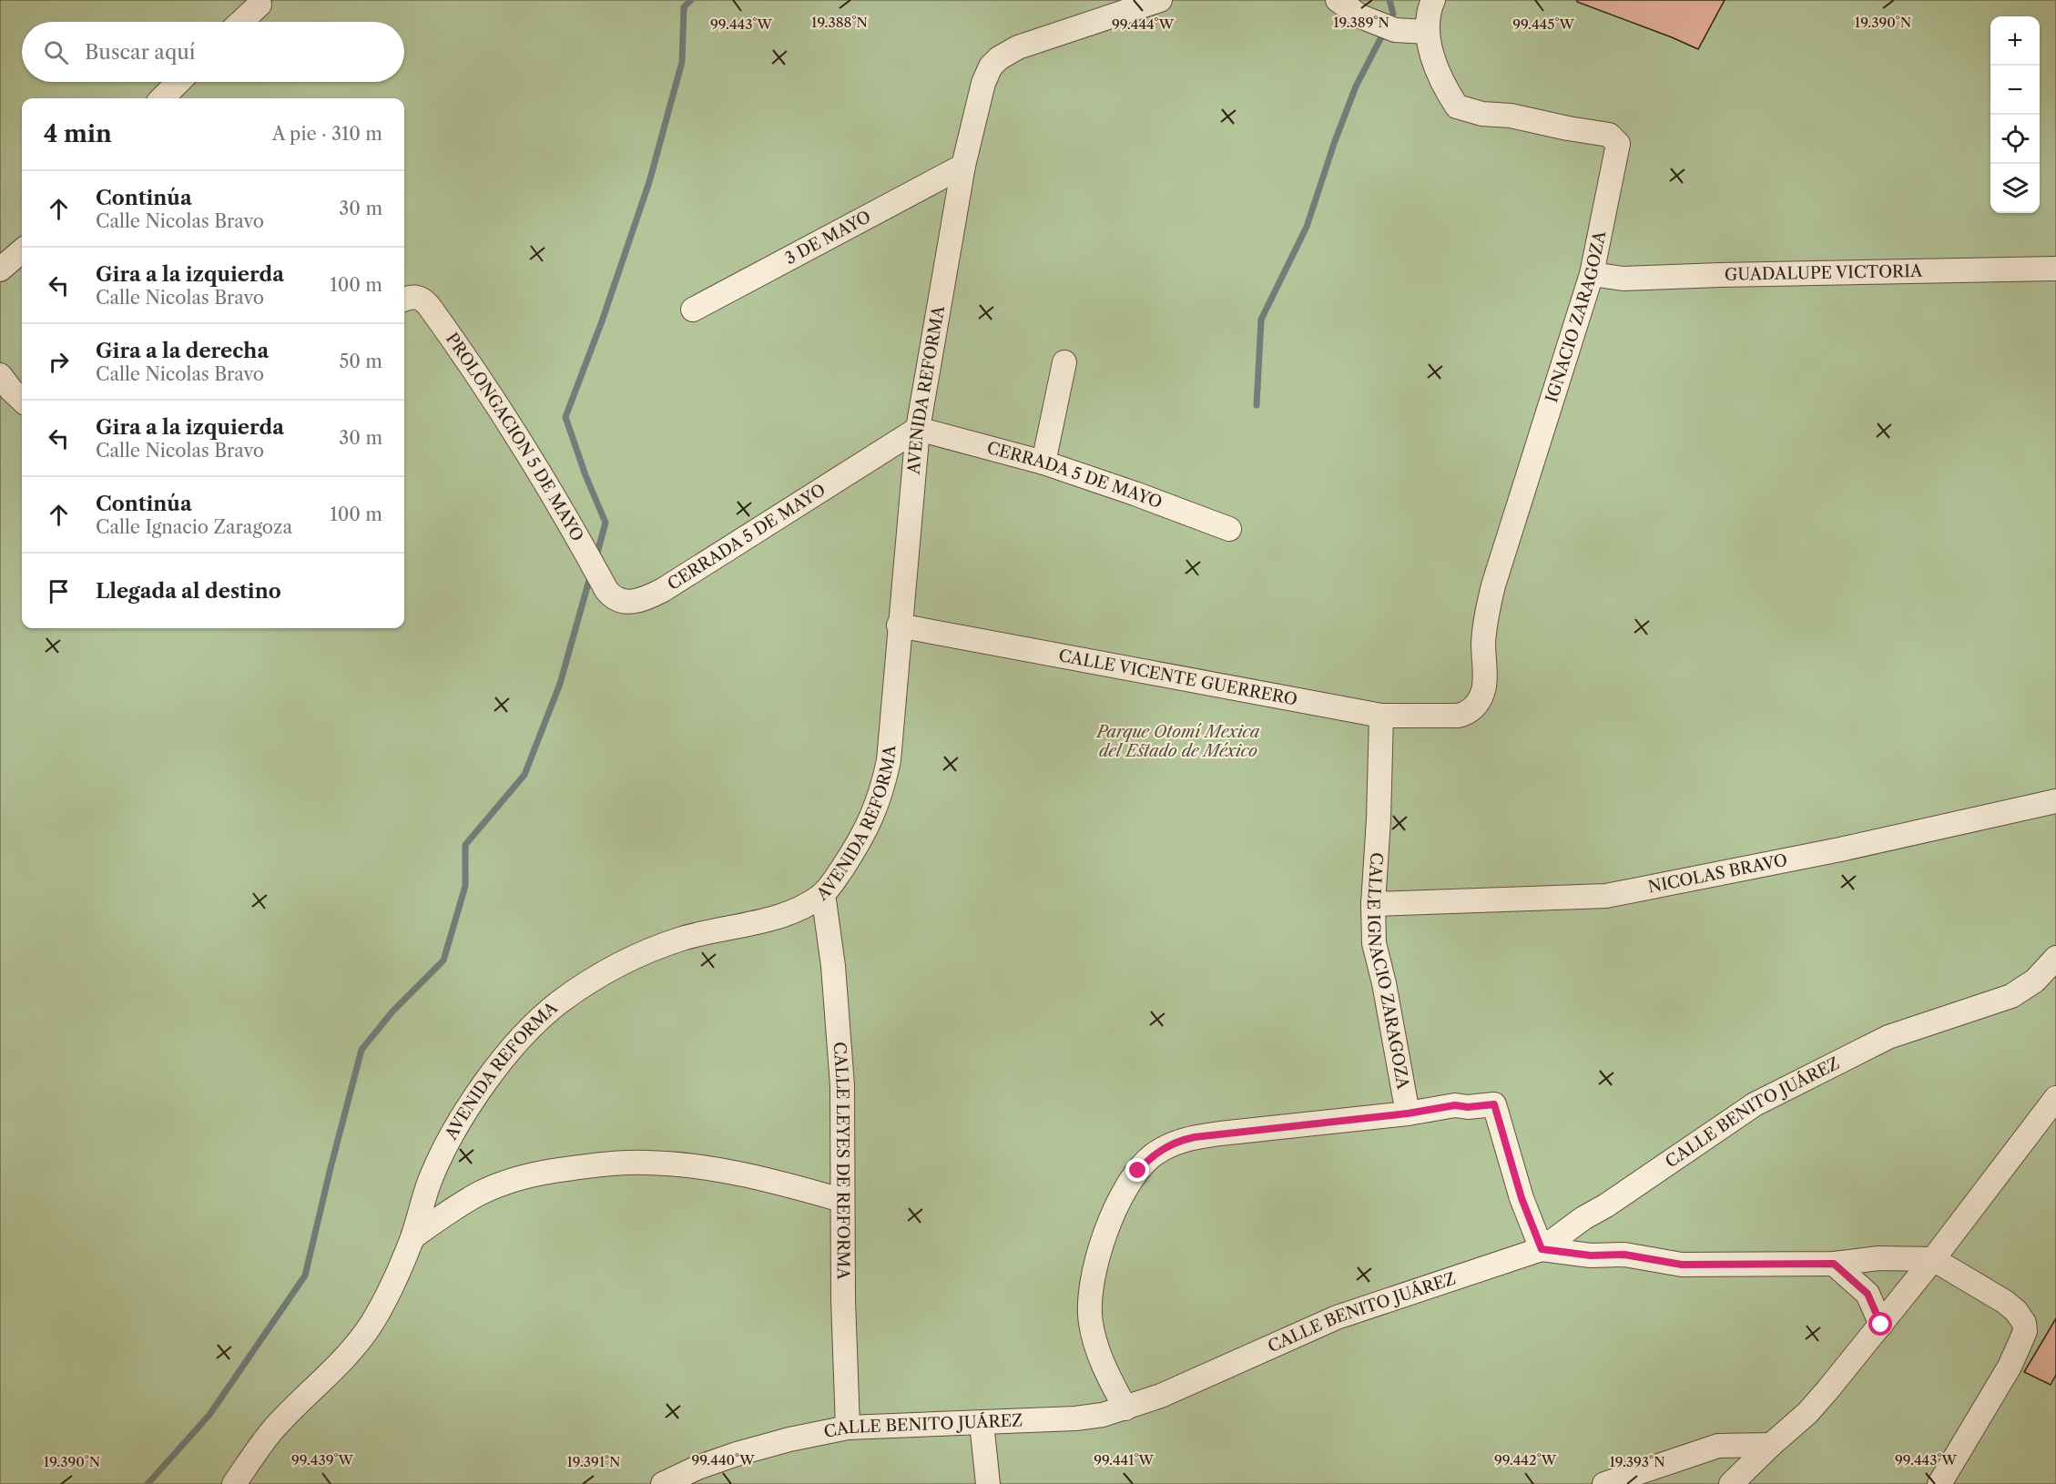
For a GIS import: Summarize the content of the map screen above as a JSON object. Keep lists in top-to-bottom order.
{
  "streets": {
    "street": [
      "3 DE MAYO",
      "GUADALUPE VICTORIA",
      "IGNACIO ZARAGOZA",
      "AVENIDA REFORMA",
      "PROLONGACION 5 DE MAYO",
      "CERRADA 5 DE MAYO",
      "CALLE VICENTE GUERRERO",
      "NICOLAS BRAVO",
      "CALLE IGNACIO ZARAGOZA",
      "CALLE BENITO JUÁREZ",
      "CALLE LEYES DE REFORMA"
    ]
  },
  "crossings": [
    ["3 DE MAYO", "AVENIDA REFORMA"],
    ["GUADALUPE VICTORIA", "IGNACIO ZARAGOZA"],
    ["IGNACIO ZARAGOZA", "CALLE VICENTE GUERRERO"],
    ["AVENIDA REFORMA", "CERRADA 5 DE MAYO"],
    ["AVENIDA REFORMA", "CALLE VICENTE GUERRERO"],
    ["AVENIDA REFORMA", "CALLE LEYES DE REFORMA"],
    ["PROLONGACION 5 DE MAYO", "CERRADA 5 DE MAYO"],
    ["CALLE VICENTE GUERRERO", "CALLE IGNACIO ZARAGOZA"],
    ["NICOLAS BRAVO", "CALLE IGNACIO ZARAGOZA"],
    ["CALLE BENITO JUÁREZ", "CALLE LEYES DE REFORMA"]
  ],
  "parks": ["Parque Otomí Mexica del Estado de México"],
  "page": {
    "map_buttons": ["+", "−"],
    "search": "Buscar aquí",
    "heading": ["4 min", "A pie · 310 m"],
    "list": [
      ["Continúa", "Calle Nicolas Bravo", "30 m"],
      ["Gira a la izquierda", "Calle Nicolas Bravo", "100 m"],
      ["Gira a la derecha", "Calle Nicolas Bravo", "50 m"],
      ["Gira a la izquierda", "Calle Nicolas Bravo", "30 m"],
      ["Continúa", "Calle Ignacio Zaragoza", "100 m"],
      "Llegada al destino"
    ]
  },
  "coordinates": [
    "19.389°N",
    "19.390°N",
    "19.388°N",
    "99.443°W",
    "99.444°W",
    "99.445°W",
    "99.439°W",
    "99.440°W",
    "99.441°W",
    "99.442°W",
    "19.391°N",
    "19.393°N"
  ]
}
